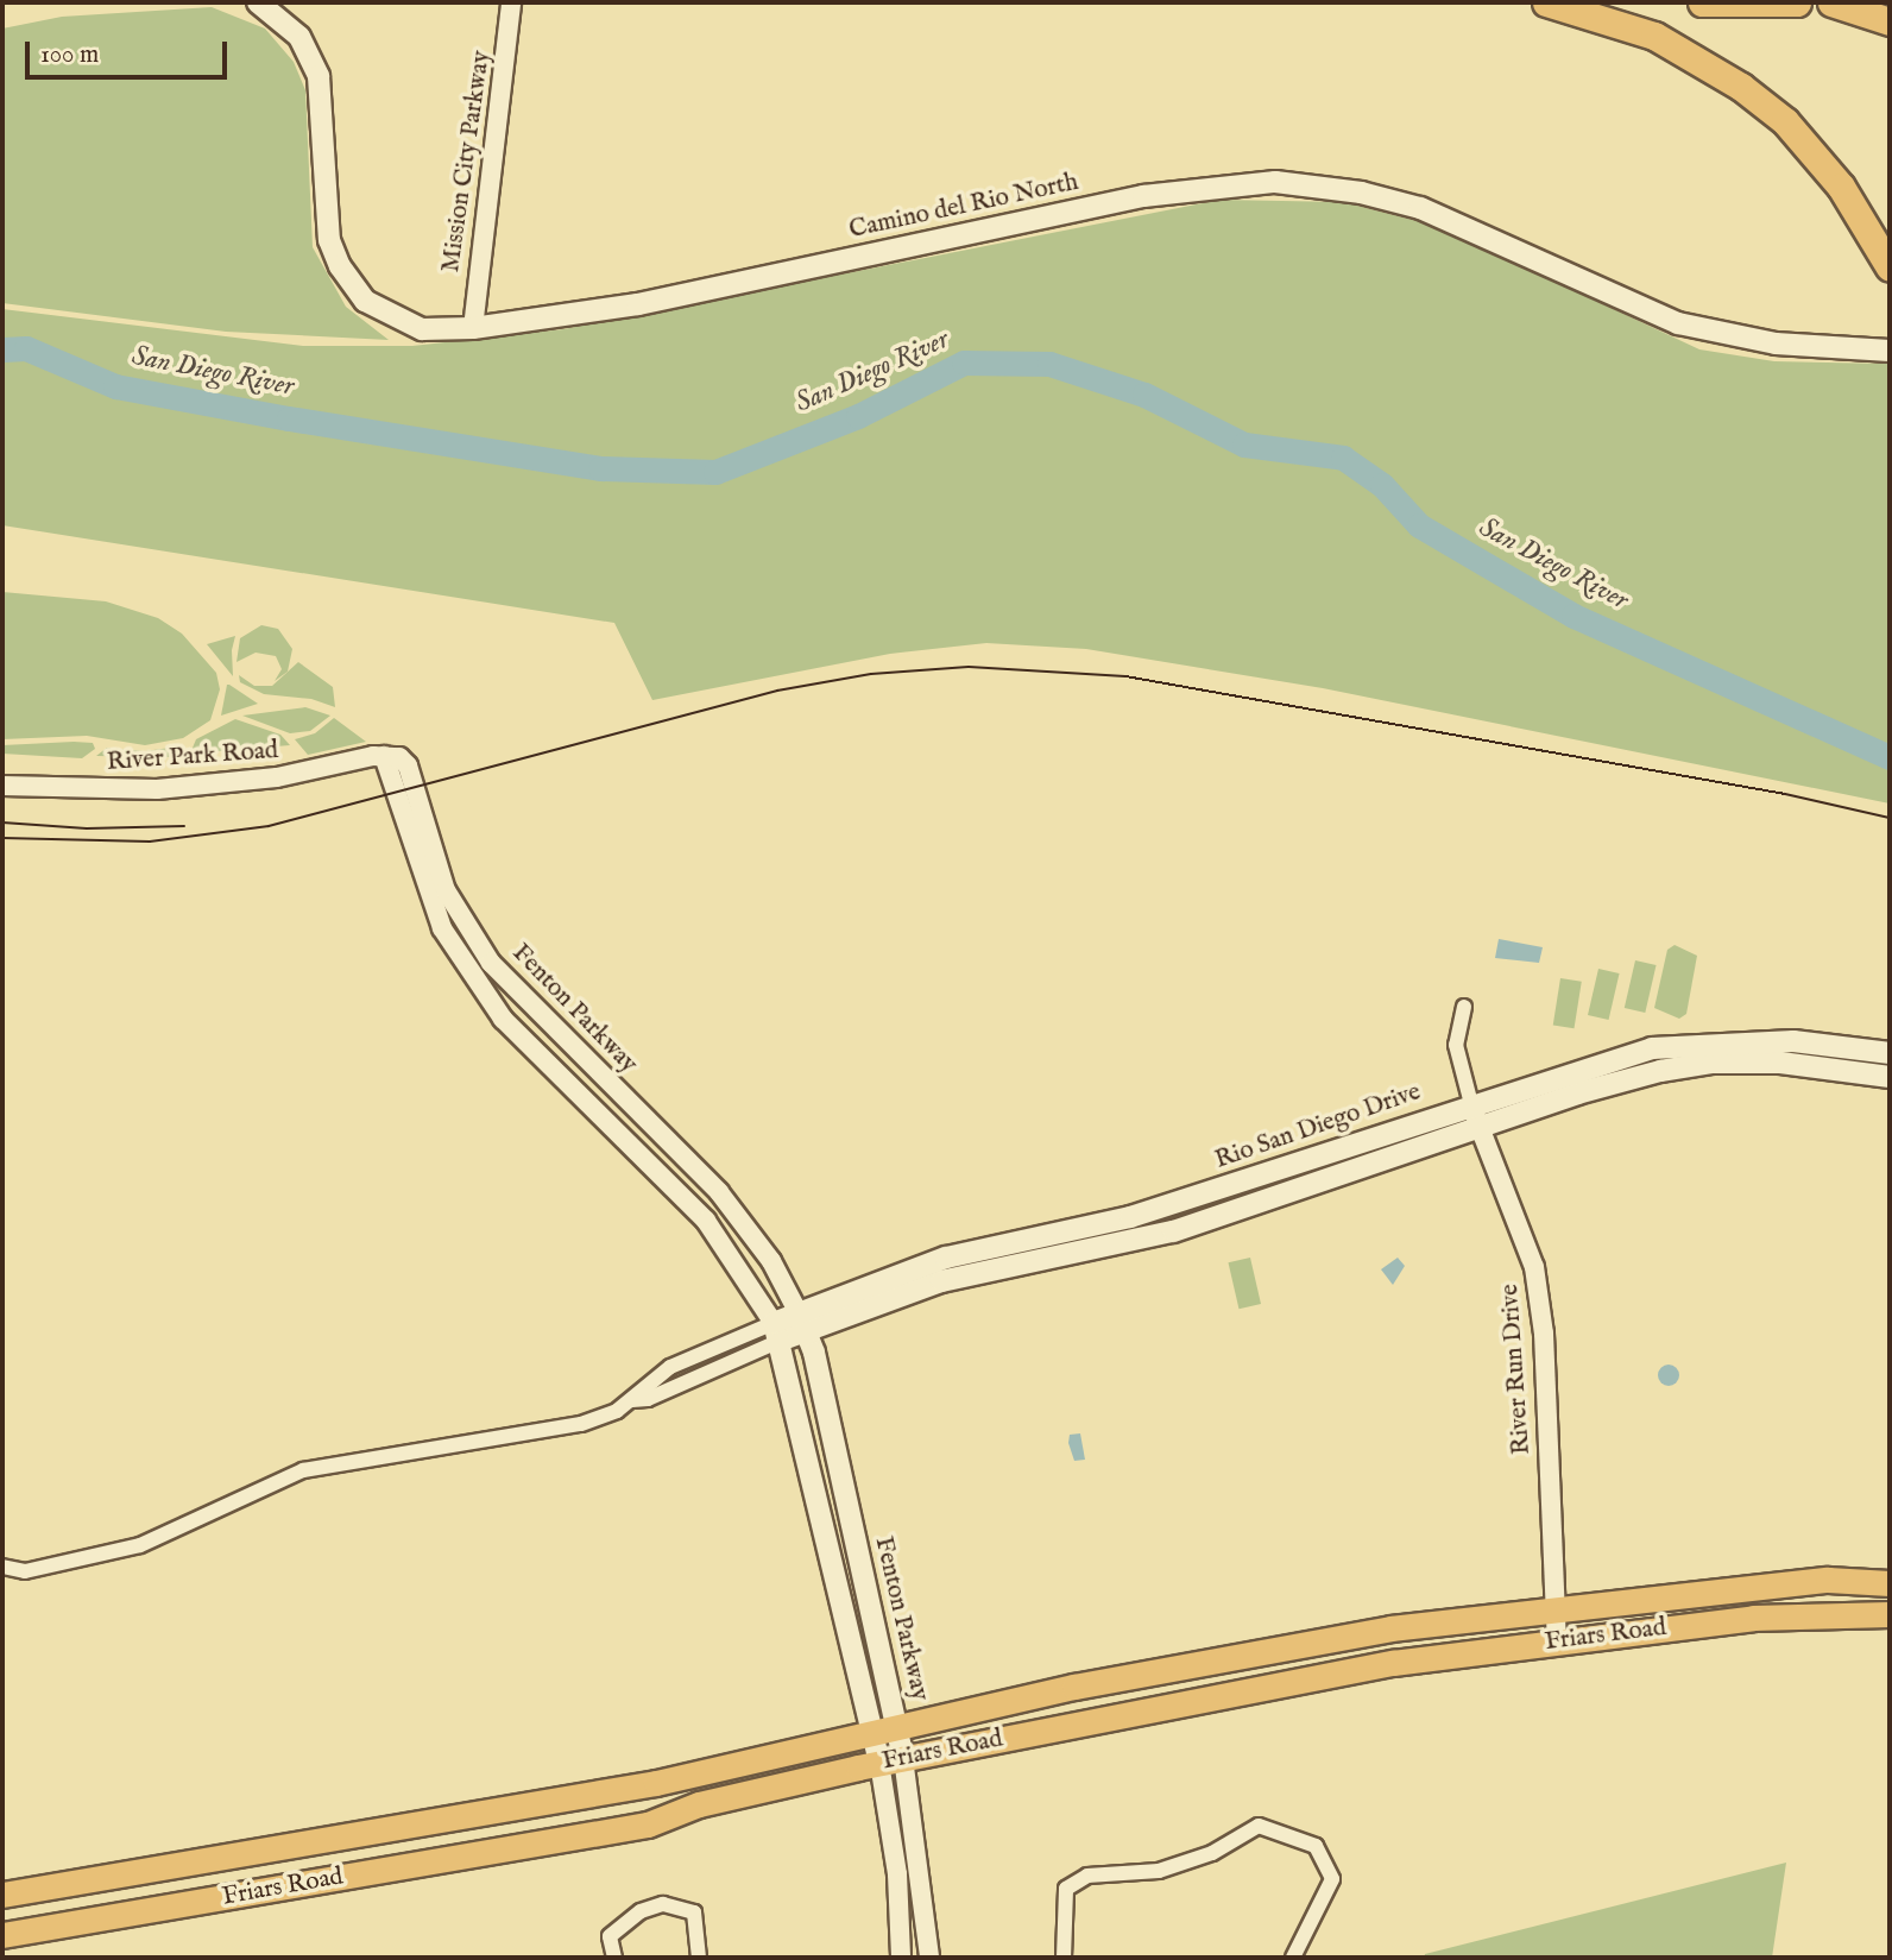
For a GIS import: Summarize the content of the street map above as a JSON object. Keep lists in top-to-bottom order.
{
  "streets": {
    "highway": ["Friars Road"],
    "main road": ["Camino del Rio North", "Fenton Parkway", "Rio San Diego Drive"],
    "street": ["Mission City Parkway", "River Park Road", "River Run Drive"]
  },
  "crossings": [
    ["Mission City Parkway", "Camino del Rio North"],
    ["River Park Road", "Fenton Parkway"],
    ["Fenton Parkway", "Rio San Diego Drive"],
    ["Fenton Parkway", "Friars Road"],
    ["Rio San Diego Drive", "River Run Drive"],
    ["River Run Drive", "Friars Road"]
  ],
  "water": ["San Diego River"],
  "scale_bar": "100 m"
}
